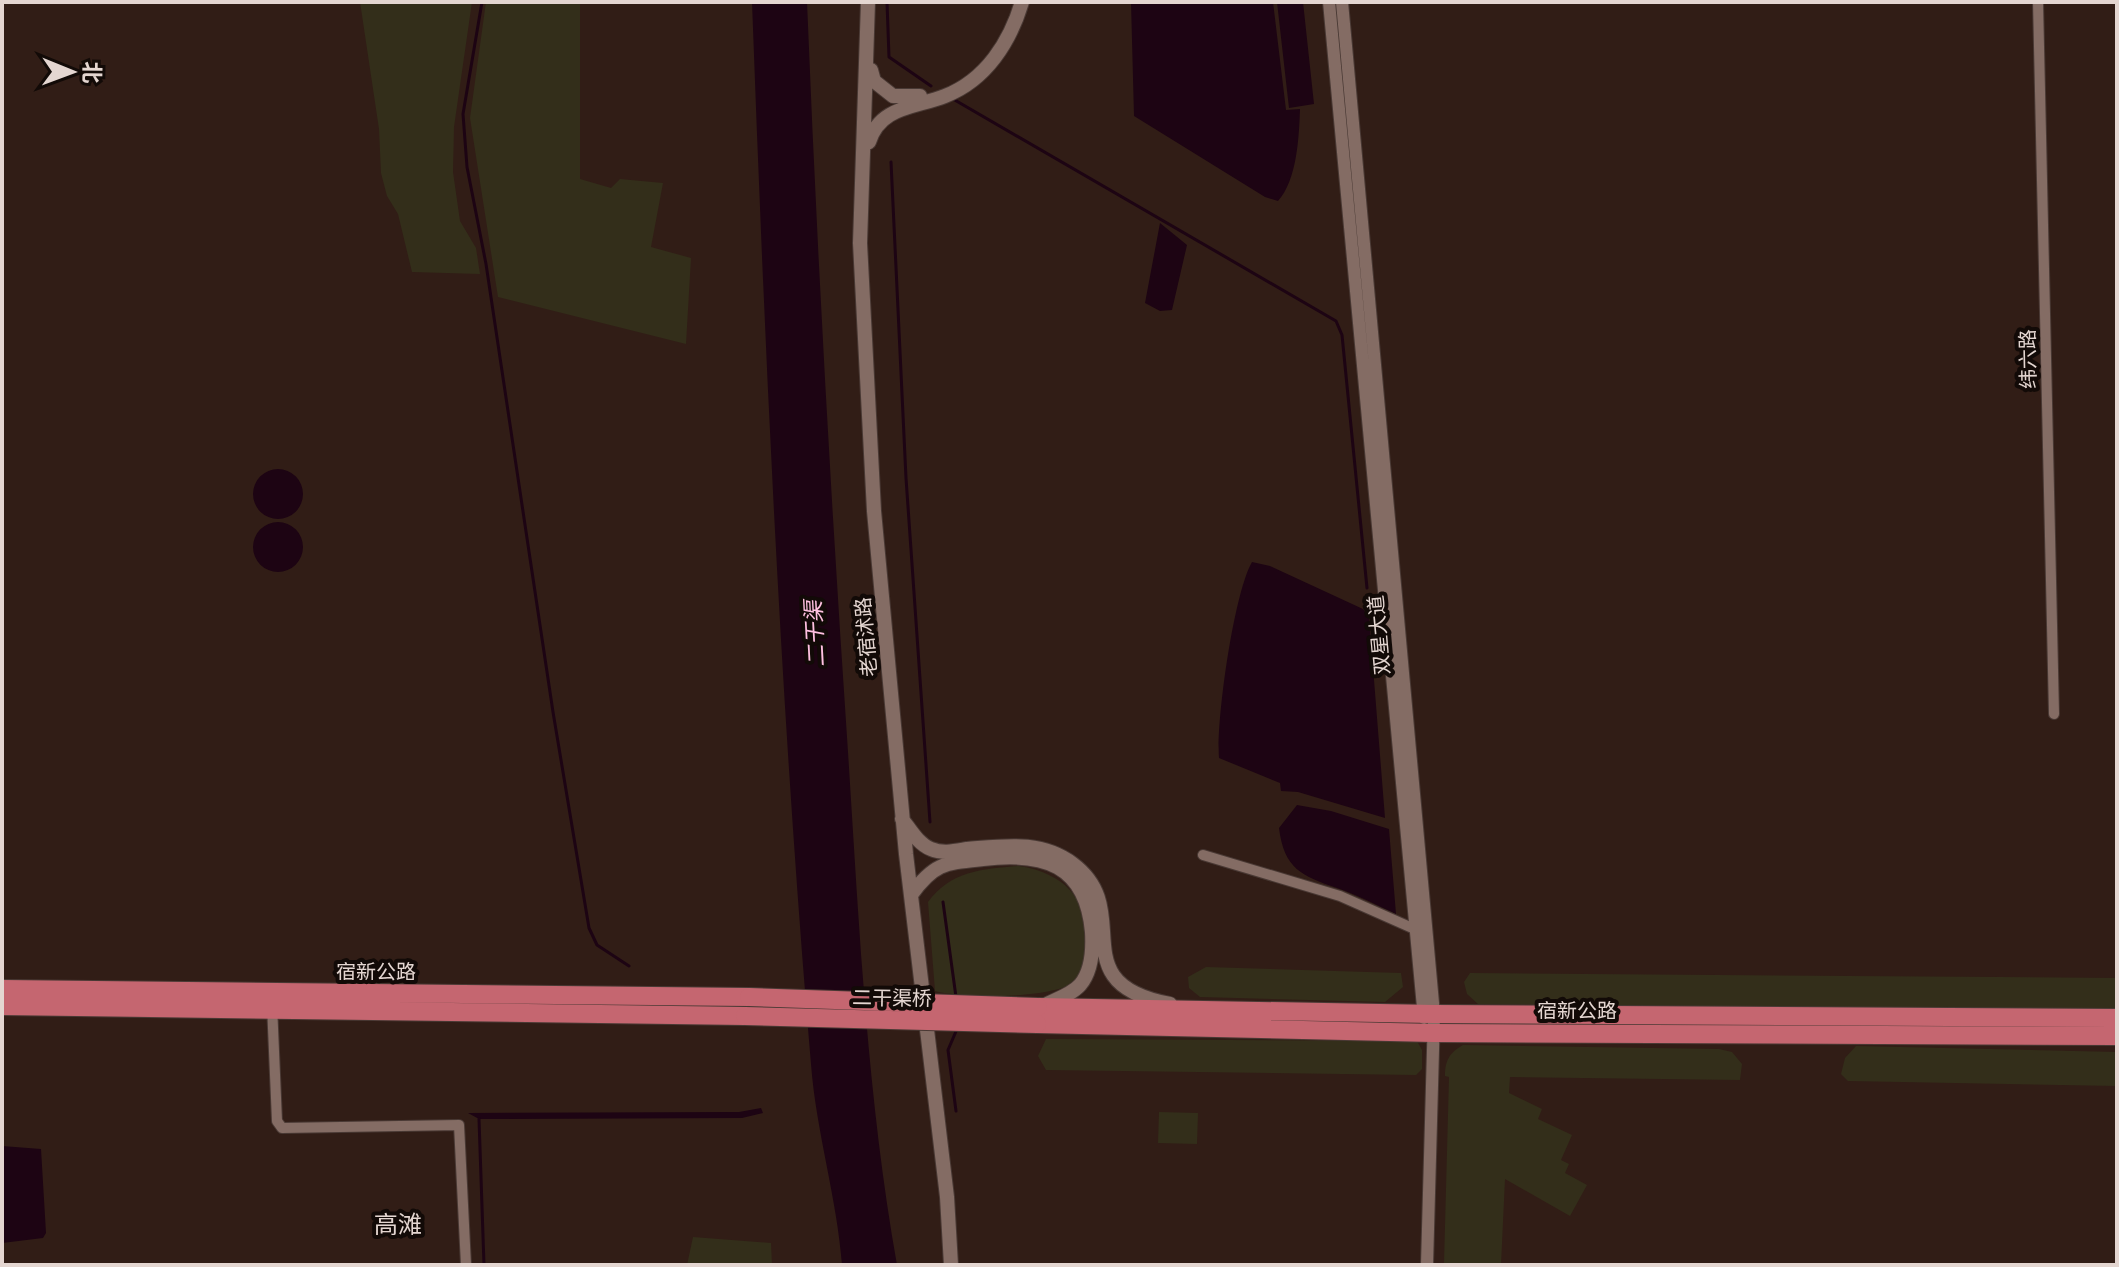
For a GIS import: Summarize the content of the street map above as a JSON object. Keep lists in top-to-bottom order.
{
  "streets": {
    "highway": ["宿新公路", "二干渠桥"],
    "main road": ["老宿沭路"],
    "street": ["纬六路", "双星大道"]
  },
  "crossings": [
    ["双星大道", "宿新公路"],
    ["宿新公路", "二干渠桥"]
  ],
  "districts": ["高滩"],
  "water": ["二干渠"],
  "north": "right"
}
